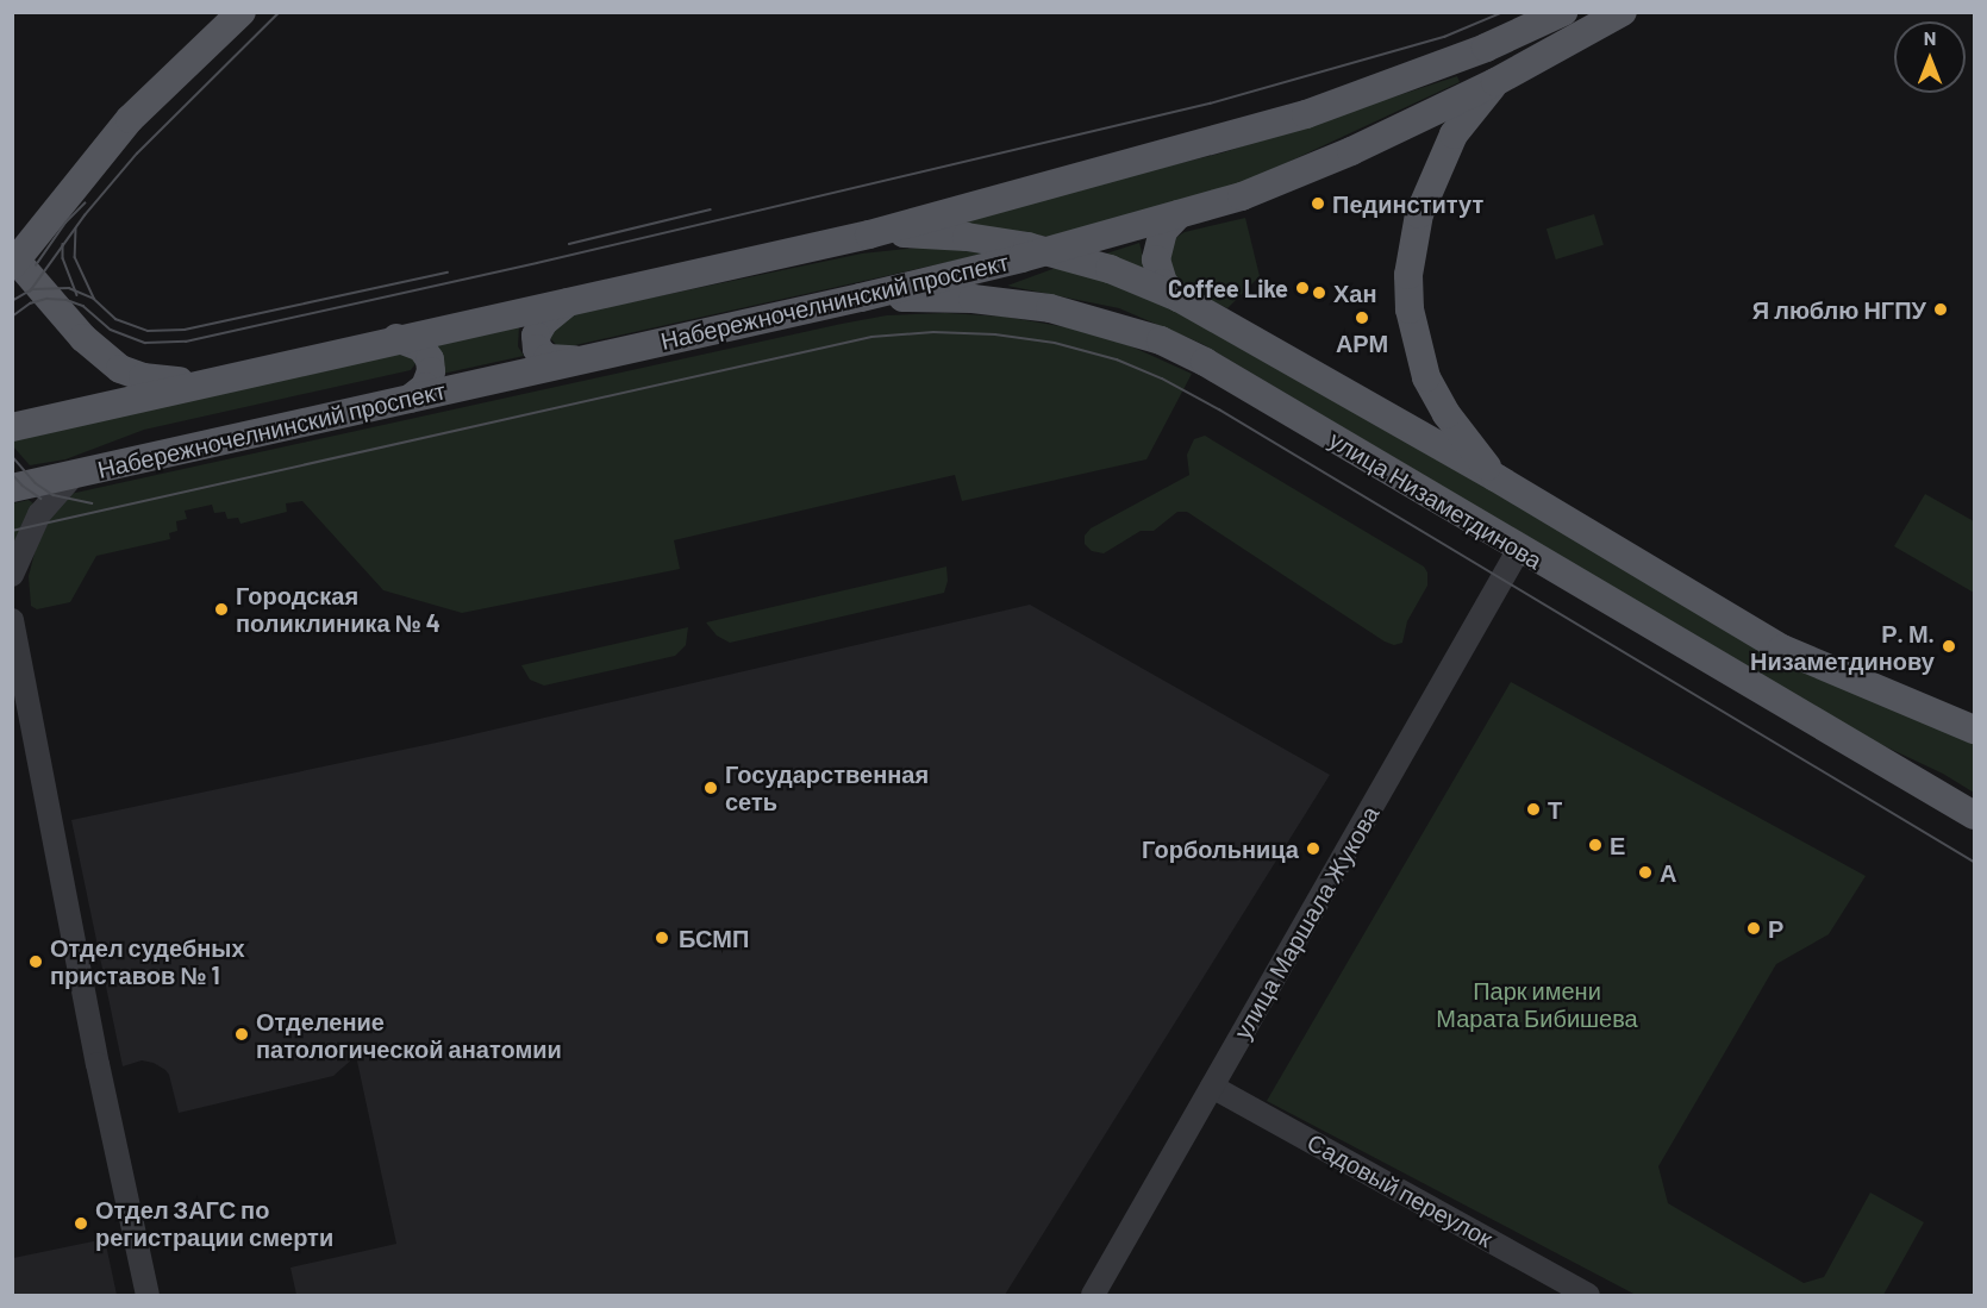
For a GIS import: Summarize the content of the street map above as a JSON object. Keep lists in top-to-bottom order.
{
  "streets": {
    "main road": ["Набережночелнинский проспект", "улица Низаметдинова"],
    "street": ["улица Маршала Жукова", "Садовый переулок"]
  },
  "crossings": [
    ["Набережночелнинский проспект", "улица Низаметдинова"],
    ["улица Низаметдинова", "улица Маршала Жукова"],
    ["улица Маршала Жукова", "Садовый переулок"]
  ],
  "parks": ["Парк имени Марата Бибишева"],
  "places": [
    "Пединститут",
    "Coffee Like",
    "Хан",
    "Я люблю НГПУ",
    "АРМ",
    "Городская поликлиника № 4",
    "Р. М. Низаметдинову",
    "Государственная сеть",
    "Т",
    "Е",
    "Горбольница",
    "А",
    "Р",
    "БСМП",
    "Отдел судебных приставов № 1",
    "Отделение патологической анатомии",
    "Отдел ЗАГС по регистрации смерти"
  ],
  "north": "top"
}
